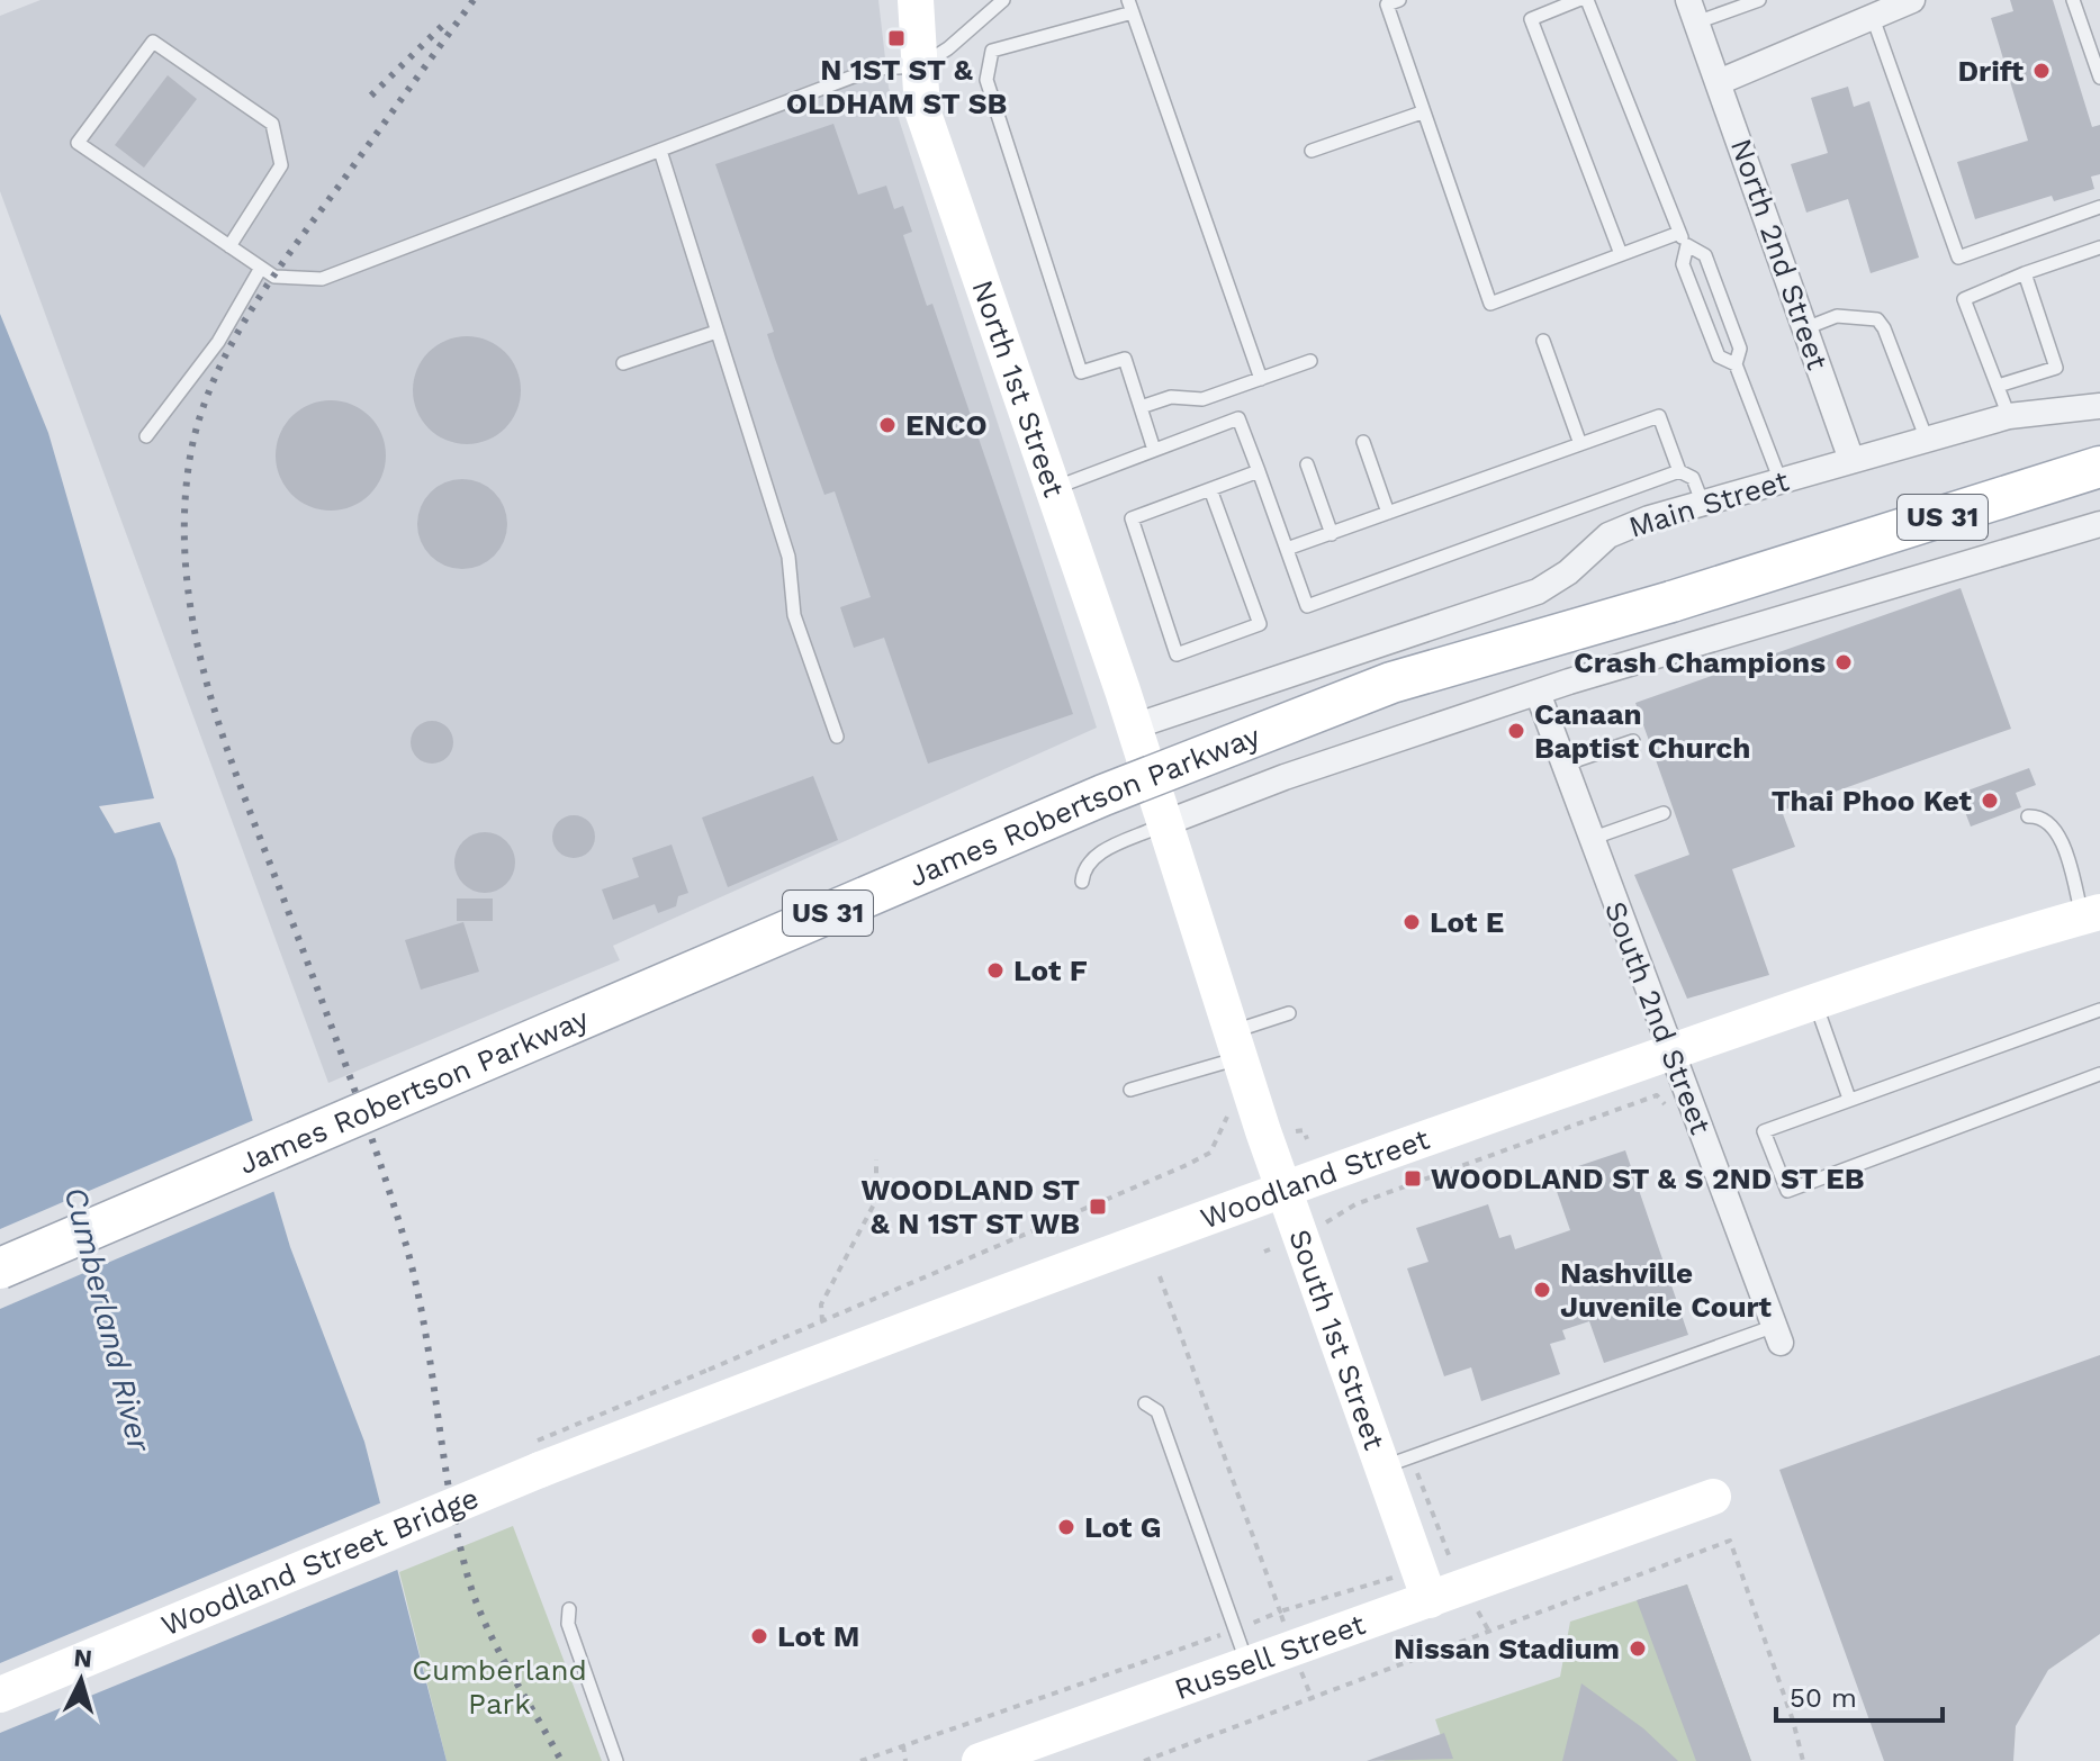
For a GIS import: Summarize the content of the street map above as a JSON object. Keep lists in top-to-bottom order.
{
  "streets": {
    "main road": ["US 31", "James Robertson Parkway"],
    "street": [
      "North 2nd Street",
      "North 1st Street",
      "Main Street",
      "South 2nd Street",
      "Woodland Street",
      "South 1st Street",
      "Woodland Street Bridge",
      "Russell Street"
    ]
  },
  "crossings": [
    ["North 2nd Street", "Main Street"],
    ["North 1st Street", "Main Street"],
    ["North 1st Street", "South 1st Street"],
    ["South 2nd Street", "Woodland Street"],
    ["Woodland Street", "South 1st Street"],
    ["Woodland Street", "Woodland Street Bridge"],
    ["South 1st Street", "Russell Street"]
  ],
  "water": ["Cumberland River"],
  "parks": ["Cumberland Park"],
  "places": {
    "transit": ["N 1ST ST & OLDHAM ST SB", "WOODLAND ST & S 2ND ST EB", "WOODLAND ST & N 1ST ST WB"],
    "other": [
      "Drift",
      "ENCO",
      "Crash Champions",
      "Canaan Baptist Church",
      "Thai Phoo Ket",
      "Lot E",
      "Lot F",
      "Nashville Juvenile Court",
      "Lot G",
      "Lot M",
      "Nissan Stadium"
    ]
  },
  "scale_bar": "50 m",
  "north": "top"
}
